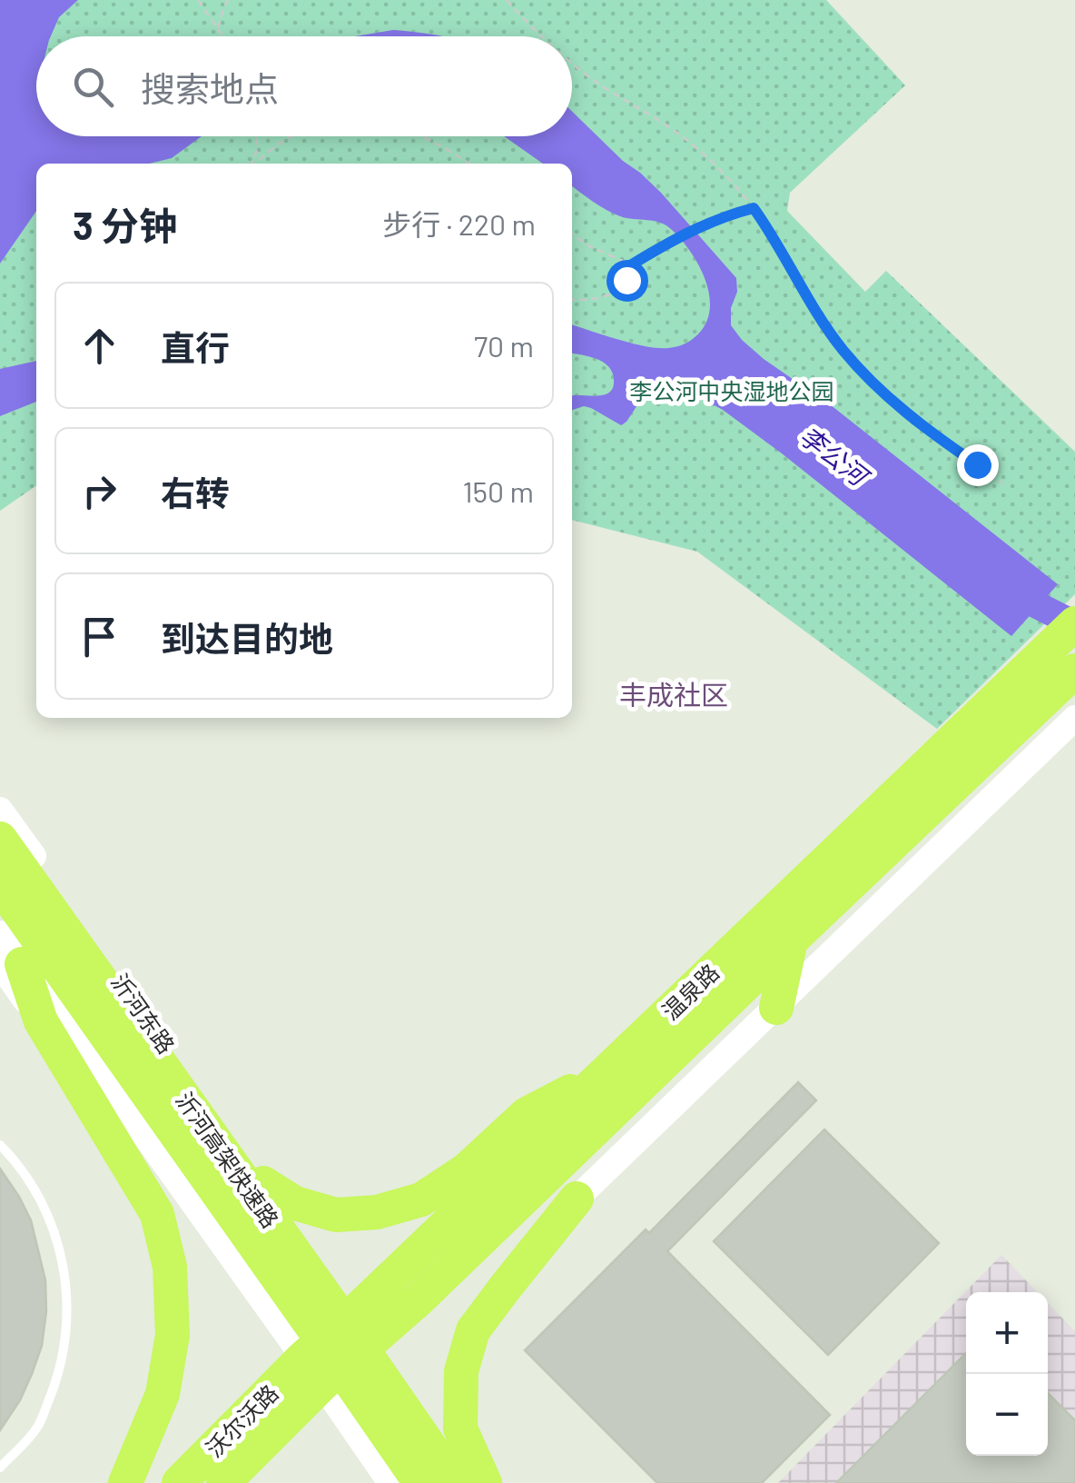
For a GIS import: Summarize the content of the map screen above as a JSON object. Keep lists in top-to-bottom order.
{
  "streets": {
    "highway": ["温泉路", "沂河高架快速路", "沃尔沃路"],
    "main road": ["沂河东路"]
  },
  "crossings": [
    ["温泉路", "沂河东路"],
    ["温泉路", "沃尔沃路"]
  ],
  "districts": ["丰成社区"],
  "water": ["李公河"],
  "parks": ["李公河中央湿地公园"],
  "page": {
    "search": "搜索地点",
    "heading": ["3 分钟", "步行 · 220 m"],
    "list": [
      ["直行", "70 m"],
      ["右转", "150 m"],
      "到达目的地"
    ],
    "map_buttons": ["+", "−"]
  }
}
